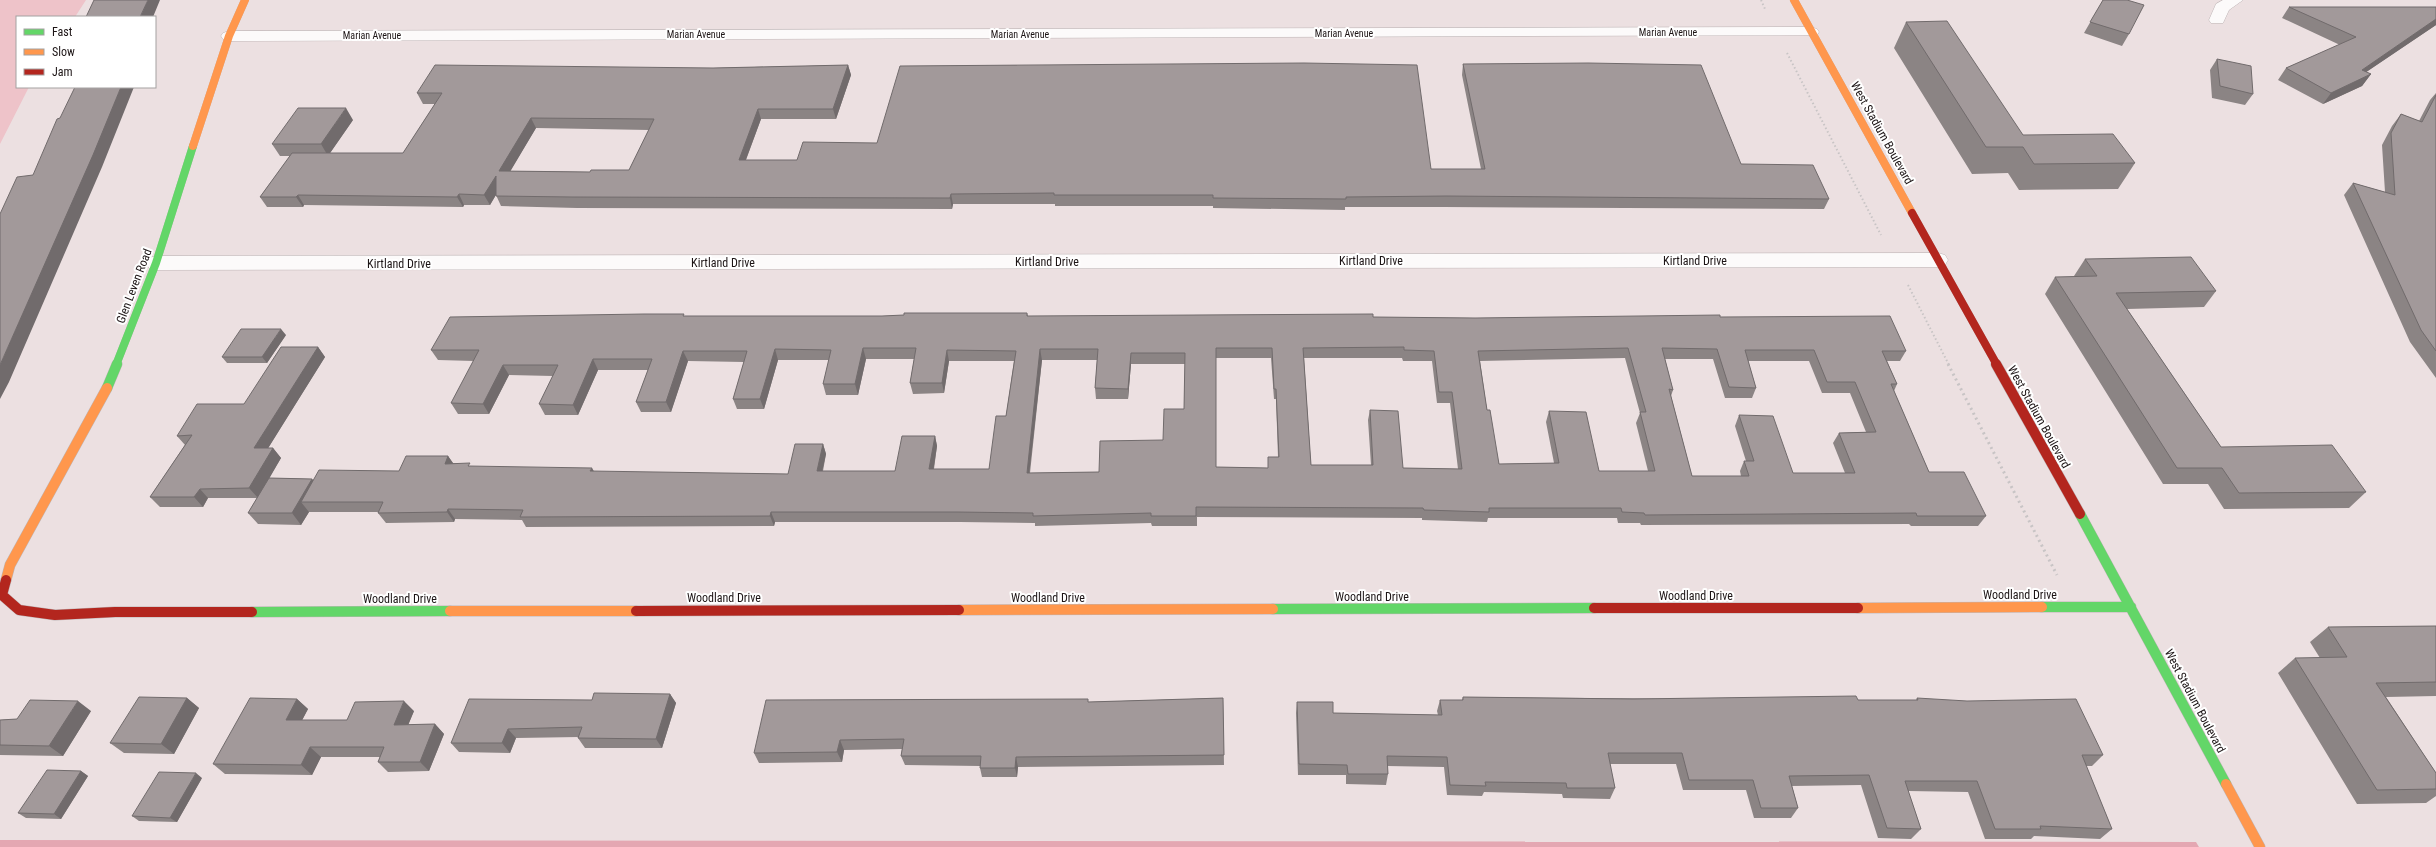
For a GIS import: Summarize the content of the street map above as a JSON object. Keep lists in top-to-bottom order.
{
  "streets": {
    "street": [
      "Marian Avenue",
      "West Stadium Boulevard",
      "Kirtland Drive",
      "Glen Leven Road",
      "Woodland Drive"
    ]
  },
  "crossings": [
    ["Marian Avenue", "West Stadium Boulevard"],
    ["Marian Avenue", "Glen Leven Road"],
    ["West Stadium Boulevard", "Kirtland Drive"],
    ["West Stadium Boulevard", "Woodland Drive"],
    ["Kirtland Drive", "Glen Leven Road"],
    ["Glen Leven Road", "Woodland Drive"]
  ],
  "legend": ["Fast", "Slow", "Jam"]
}
